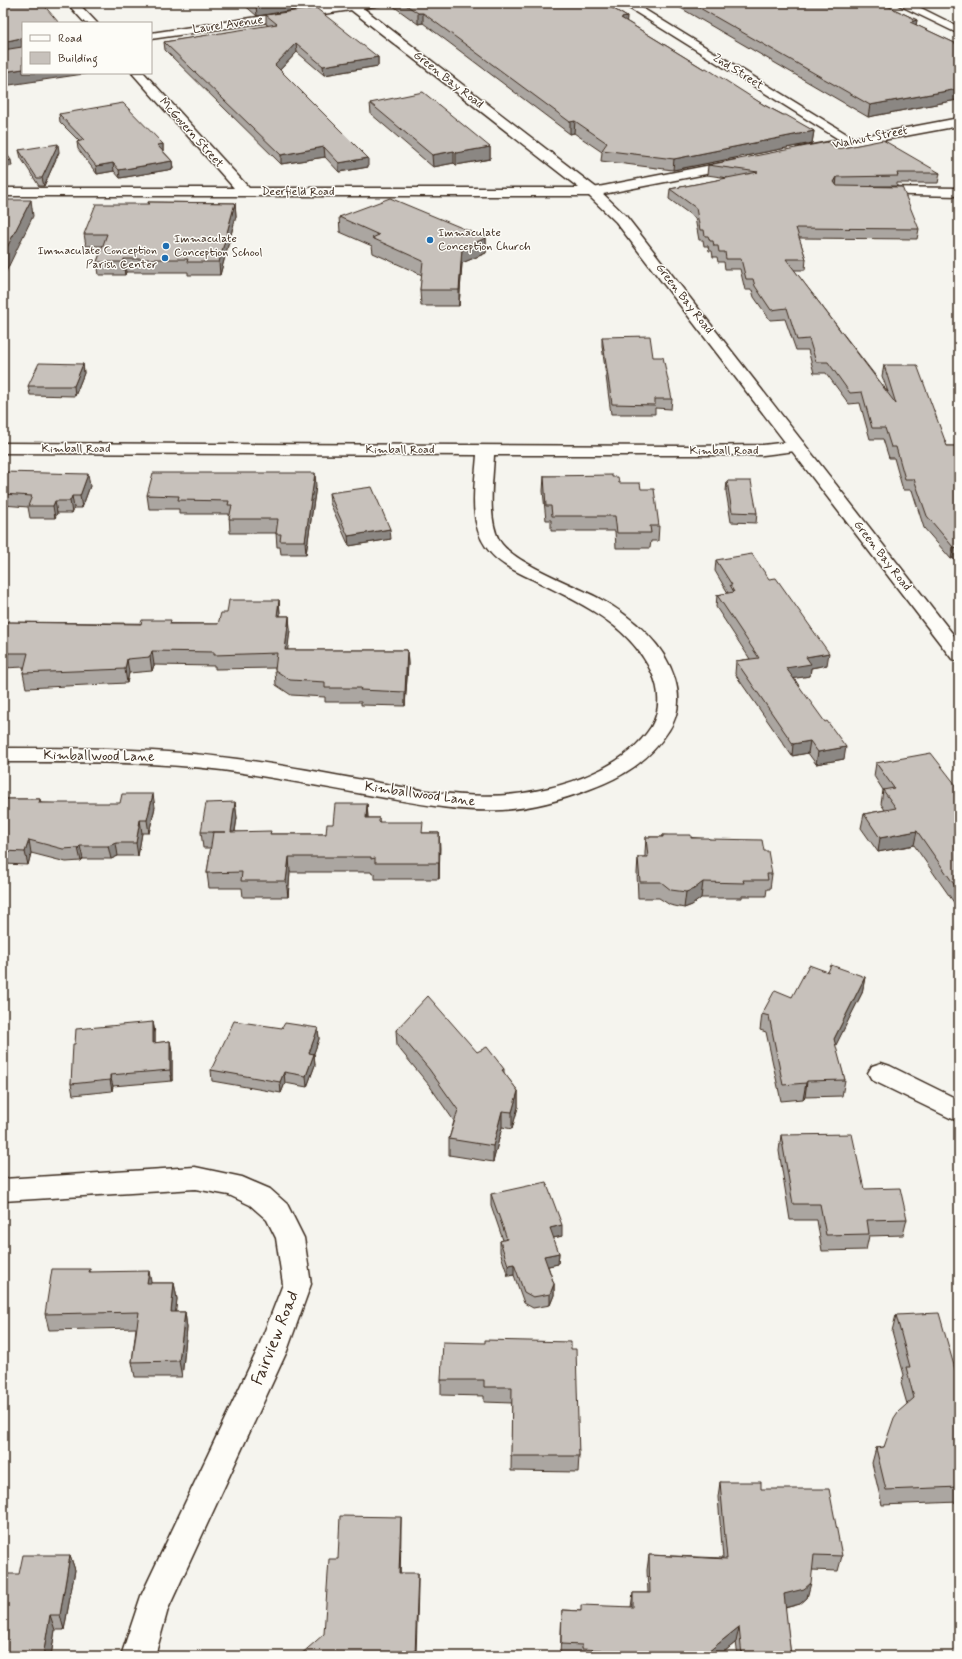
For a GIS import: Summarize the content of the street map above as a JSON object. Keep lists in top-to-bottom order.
{
  "streets": {
    "street": [
      "Laurel Avenue",
      "2nd Street",
      "Green Bay Road",
      "McGovern Street",
      "Walnut Street",
      "Deerfield Road",
      "Kimball Road",
      "Kimballwood Lane",
      "Fairview Road"
    ]
  },
  "crossings": [
    ["Laurel Avenue", "Green Bay Road"],
    ["2nd Street", "Walnut Street"],
    ["Green Bay Road", "Deerfield Road"],
    ["Green Bay Road", "Kimball Road"],
    ["McGovern Street", "Deerfield Road"],
    ["Kimball Road", "Kimballwood Lane"]
  ],
  "places": ["Immaculate Conception Church", "Immaculate Conception School", "Immaculate Conception Parish Center"],
  "legend": ["Road", "Building"]
}
